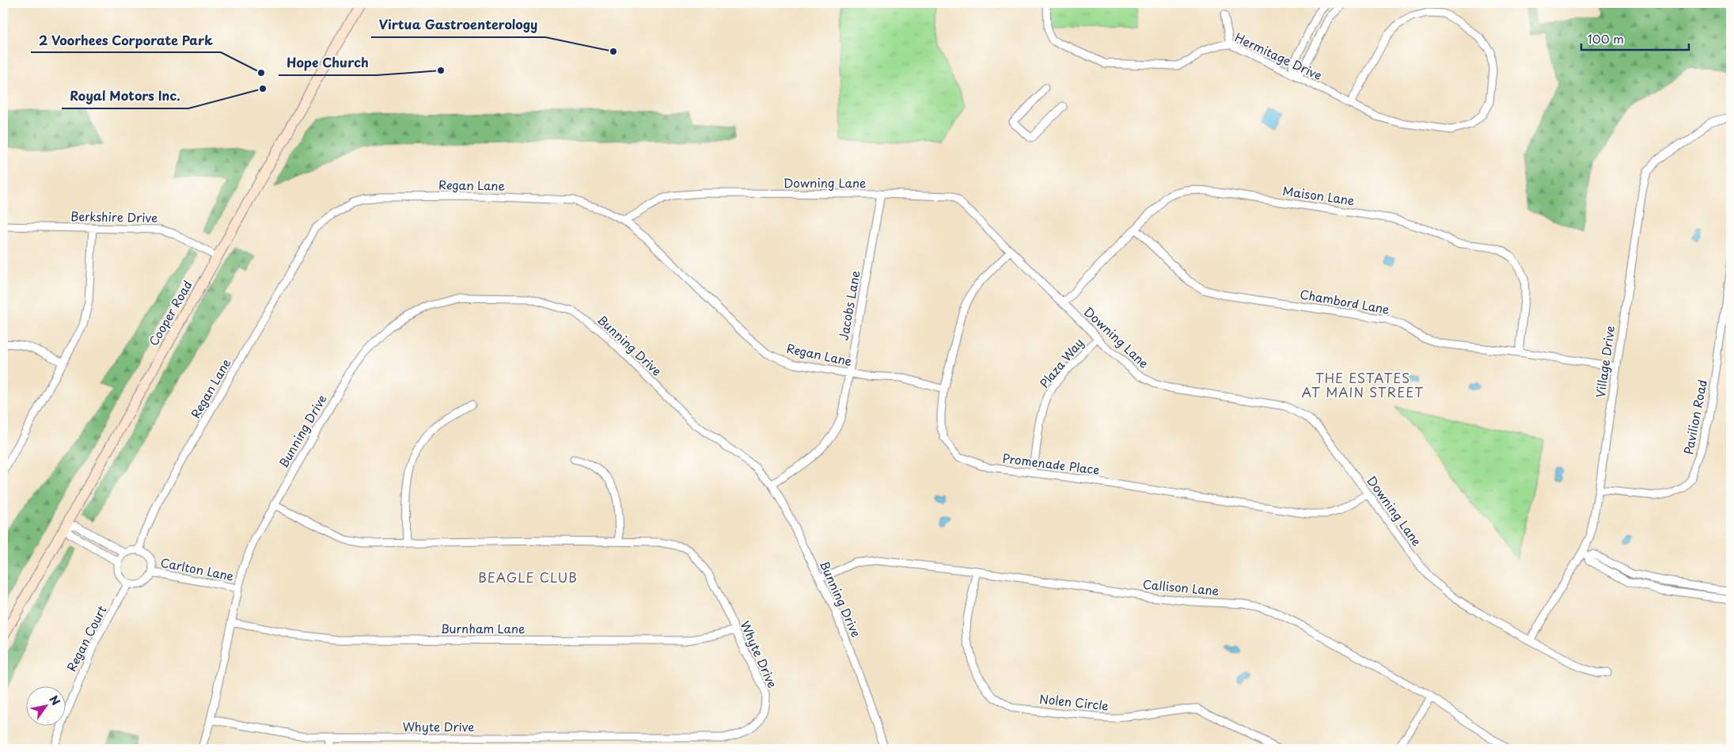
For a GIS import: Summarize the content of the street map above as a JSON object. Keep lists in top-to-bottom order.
{
  "streets": {
    "street": [
      "Hermitage Drive",
      "Downing Lane",
      "Regan Lane",
      "Maison Lane",
      "Berkshire Drive",
      "Chambord Lane",
      "Jacobs Lane",
      "Cooper Road",
      "Bunning Drive",
      "Village Drive",
      "Plaza Way",
      "Pavilion Road",
      "Promenade Place",
      "Carlton Lane",
      "Callison Lane",
      "Burnham Lane",
      "Regan Court",
      "Whyte Drive",
      "Nolen Circle"
    ]
  },
  "crossings": [
    ["Downing Lane", "Regan Lane"],
    ["Downing Lane", "Maison Lane"],
    ["Downing Lane", "Jacobs Lane"],
    ["Downing Lane", "Village Drive"],
    ["Downing Lane", "Plaza Way"],
    ["Downing Lane", "Promenade Place"],
    ["Regan Lane", "Jacobs Lane"],
    ["Regan Lane", "Promenade Place"],
    ["Regan Lane", "Carlton Lane"],
    ["Regan Lane", "Regan Court"],
    ["Maison Lane", "Chambord Lane"],
    ["Berkshire Drive", "Cooper Road"],
    ["Chambord Lane", "Village Drive"],
    ["Jacobs Lane", "Bunning Drive"],
    ["Bunning Drive", "Carlton Lane"],
    ["Bunning Drive", "Callison Lane"],
    ["Bunning Drive", "Burnham Lane"],
    ["Bunning Drive", "Whyte Drive"],
    ["Village Drive", "Pavilion Road"],
    ["Plaza Way", "Promenade Place"],
    ["Carlton Lane", "Regan Court"],
    ["Callison Lane", "Nolen Circle"],
    ["Burnham Lane", "Whyte Drive"]
  ],
  "districts": ["THE ESTATES AT MAIN STREET", "BEAGLE CLUB"],
  "places": [
    "Virtua Gastroenterology",
    "Hope Church",
    "2 Voorhees Corporate Park",
    "Royal Motors Inc."
  ],
  "scale_bar": "100 m",
  "north": "top right"
}
